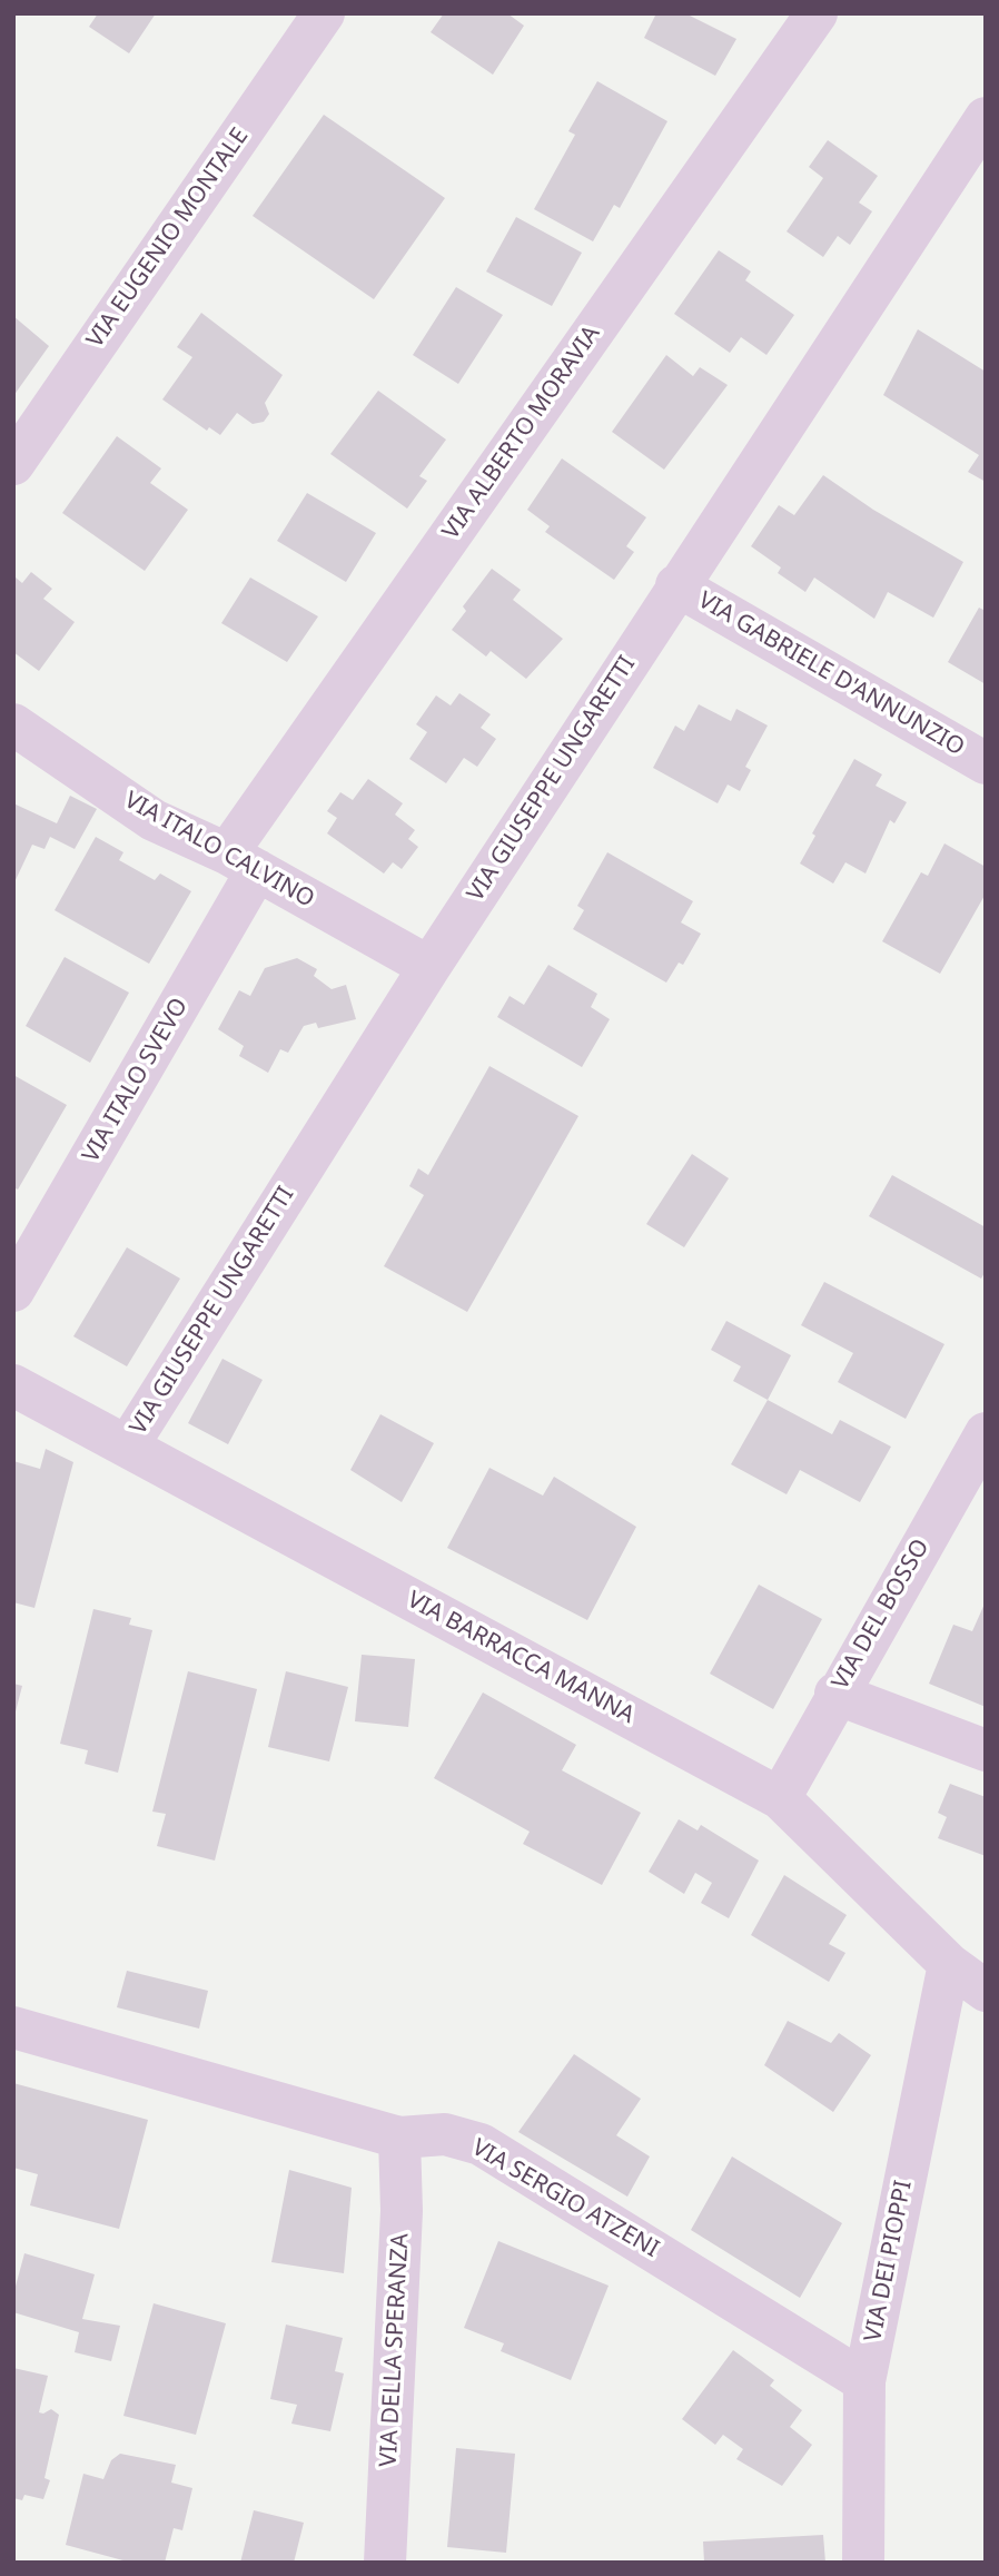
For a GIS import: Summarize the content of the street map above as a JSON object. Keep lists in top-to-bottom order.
{
  "streets": {
    "street": [
      "VIA EUGENIO MONTALE",
      "VIA ALBERTO MORAVIA",
      "VIA GABRIELE D'ANNUNZIO",
      "VIA GIUSEPPE UNGARETTI",
      "VIA ITALO CALVINO",
      "VIA ITALO SVEVO",
      "VIA DEL BOSSO",
      "VIA BARRACCA MANNA",
      "VIA SERGIO ATZENI",
      "VIA DEI PIOPPI",
      "VIA DELLA SPERANZA"
    ]
  },
  "crossings": [
    ["VIA ALBERTO MORAVIA", "VIA ITALO CALVINO"],
    ["VIA ALBERTO MORAVIA", "VIA ITALO SVEVO"],
    ["VIA GABRIELE D'ANNUNZIO", "VIA GIUSEPPE UNGARETTI"],
    ["VIA GIUSEPPE UNGARETTI", "VIA ITALO CALVINO"],
    ["VIA GIUSEPPE UNGARETTI", "VIA BARRACCA MANNA"],
    ["VIA ITALO CALVINO", "VIA ITALO SVEVO"],
    ["VIA DEL BOSSO", "VIA BARRACCA MANNA"],
    ["VIA BARRACCA MANNA", "VIA DEI PIOPPI"],
    ["VIA SERGIO ATZENI", "VIA DEI PIOPPI"],
    ["VIA SERGIO ATZENI", "VIA DELLA SPERANZA"]
  ]
}
